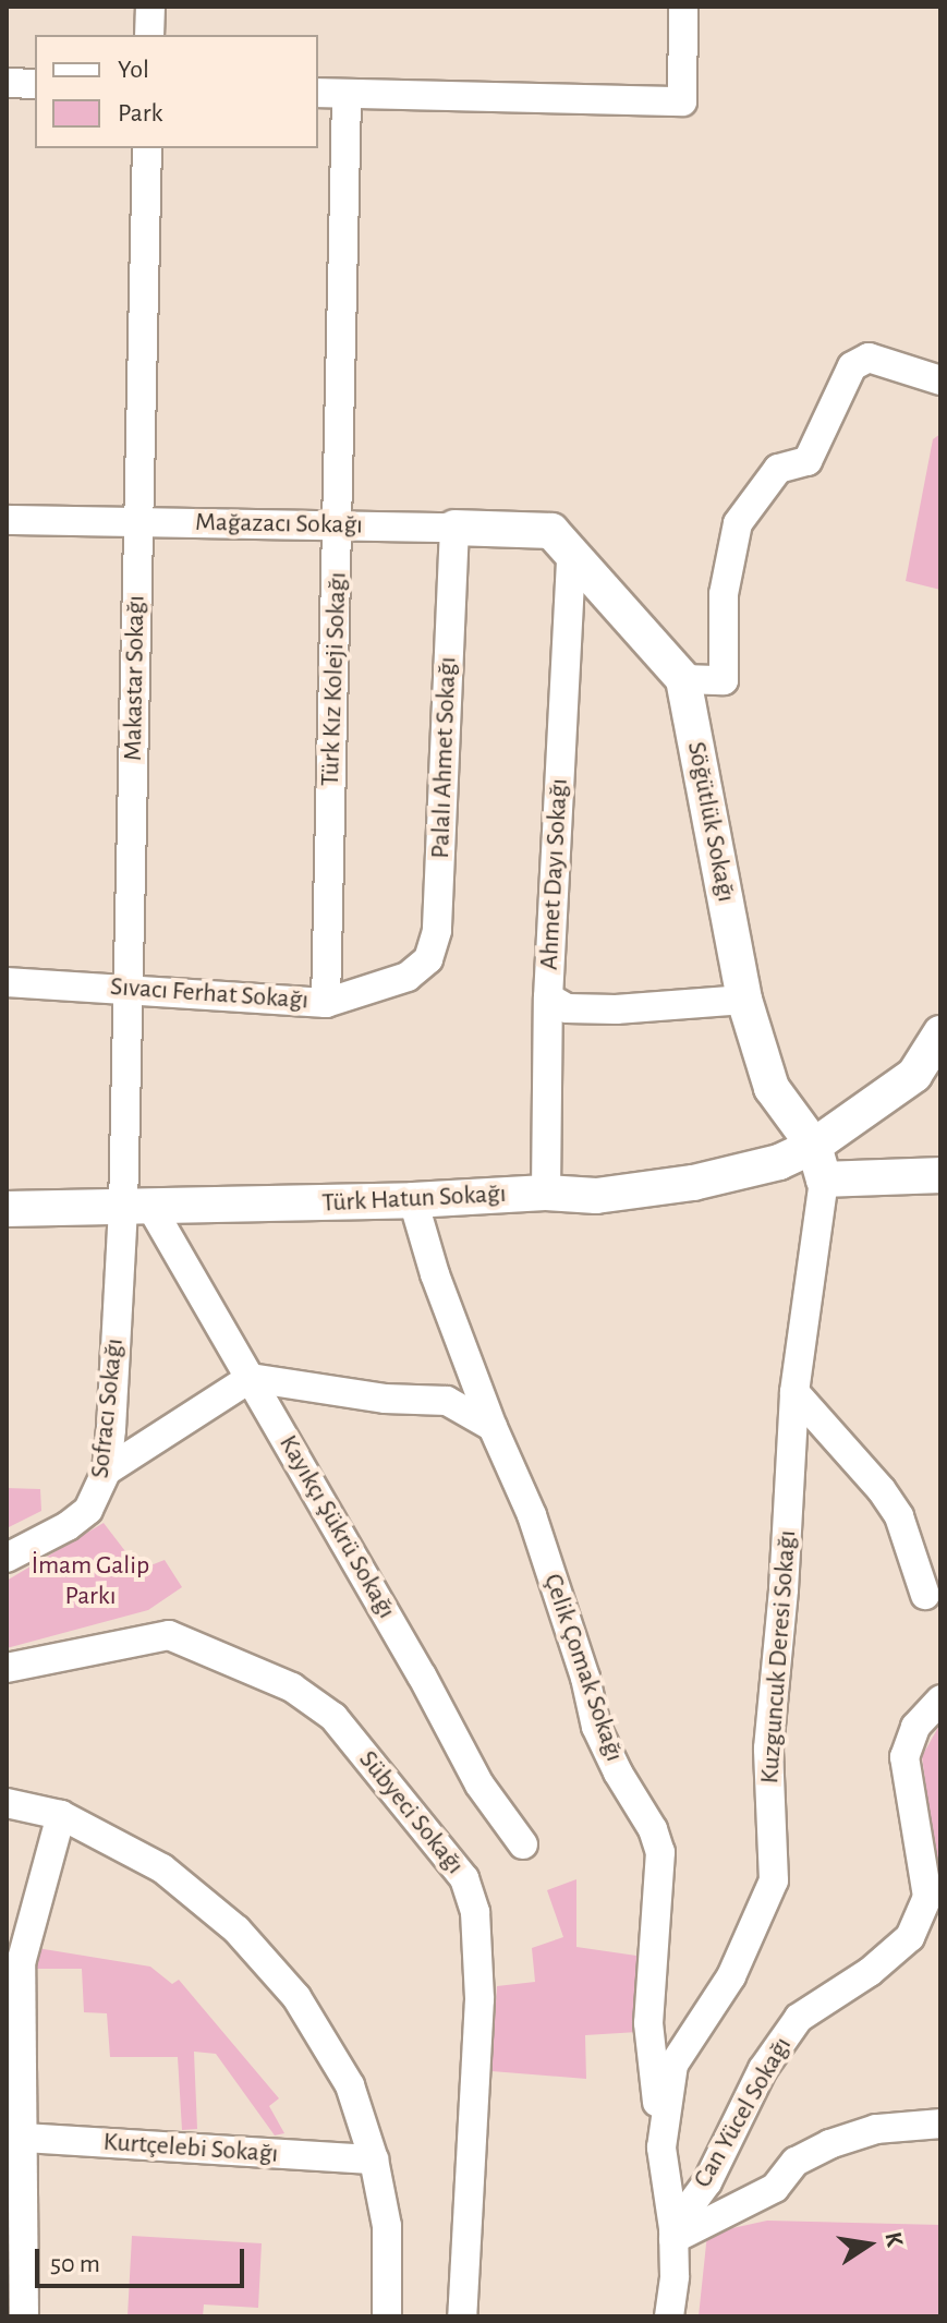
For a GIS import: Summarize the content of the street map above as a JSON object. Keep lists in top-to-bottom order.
{
  "streets": {
    "street": [
      "Mağazacı Sokağı",
      "Makastar Sokağı",
      "Türk Kız Koleji Sokağı",
      "Palalı Ahmet Sokağı",
      "Söğütlük Sokağı",
      "Ahmet Dayı Sokağı",
      "Sıvacı Ferhat Sokağı",
      "Türk Hatun Sokağı",
      "Sofracı Sokağı",
      "Kayıkçı Şükrü Sokağı",
      "Kuzguncuk Deresi Sokağı",
      "Çelik Çomak Sokağı",
      "Sübyeci Sokağı",
      "Can Yücel Sokağı",
      "Kurtçelebi Sokağı"
    ]
  },
  "crossings": [
    ["Mağazacı Sokağı", "Makastar Sokağı"],
    ["Mağazacı Sokağı", "Türk Kız Koleji Sokağı"],
    ["Mağazacı Sokağı", "Palalı Ahmet Sokağı"],
    ["Mağazacı Sokağı", "Ahmet Dayı Sokağı"],
    ["Makastar Sokağı", "Sıvacı Ferhat Sokağı"],
    ["Makastar Sokağı", "Türk Hatun Sokağı"],
    ["Makastar Sokağı", "Sofracı Sokağı"],
    ["Makastar Sokağı", "Kayıkçı Şükrü Sokağı"],
    ["Türk Kız Koleji Sokağı", "Sıvacı Ferhat Sokağı"],
    ["Palalı Ahmet Sokağı", "Sıvacı Ferhat Sokağı"],
    ["Söğütlük Sokağı", "Türk Hatun Sokağı"],
    ["Ahmet Dayı Sokağı", "Türk Hatun Sokağı"],
    ["Türk Hatun Sokağı", "Sofracı Sokağı"],
    ["Türk Hatun Sokağı", "Kayıkçı Şükrü Sokağı"],
    ["Türk Hatun Sokağı", "Çelik Çomak Sokağı"],
    ["Sofracı Sokağı", "Kayıkçı Şükrü Sokağı"],
    ["Kuzguncuk Deresi Sokağı", "Çelik Çomak Sokağı"],
    ["Kuzguncuk Deresi Sokağı", "Can Yücel Sokağı"]
  ],
  "parks": ["İmam Galip Parkı"],
  "legend": ["Yol", "Park"],
  "scale_bar": "50 m",
  "north": "right"
}
